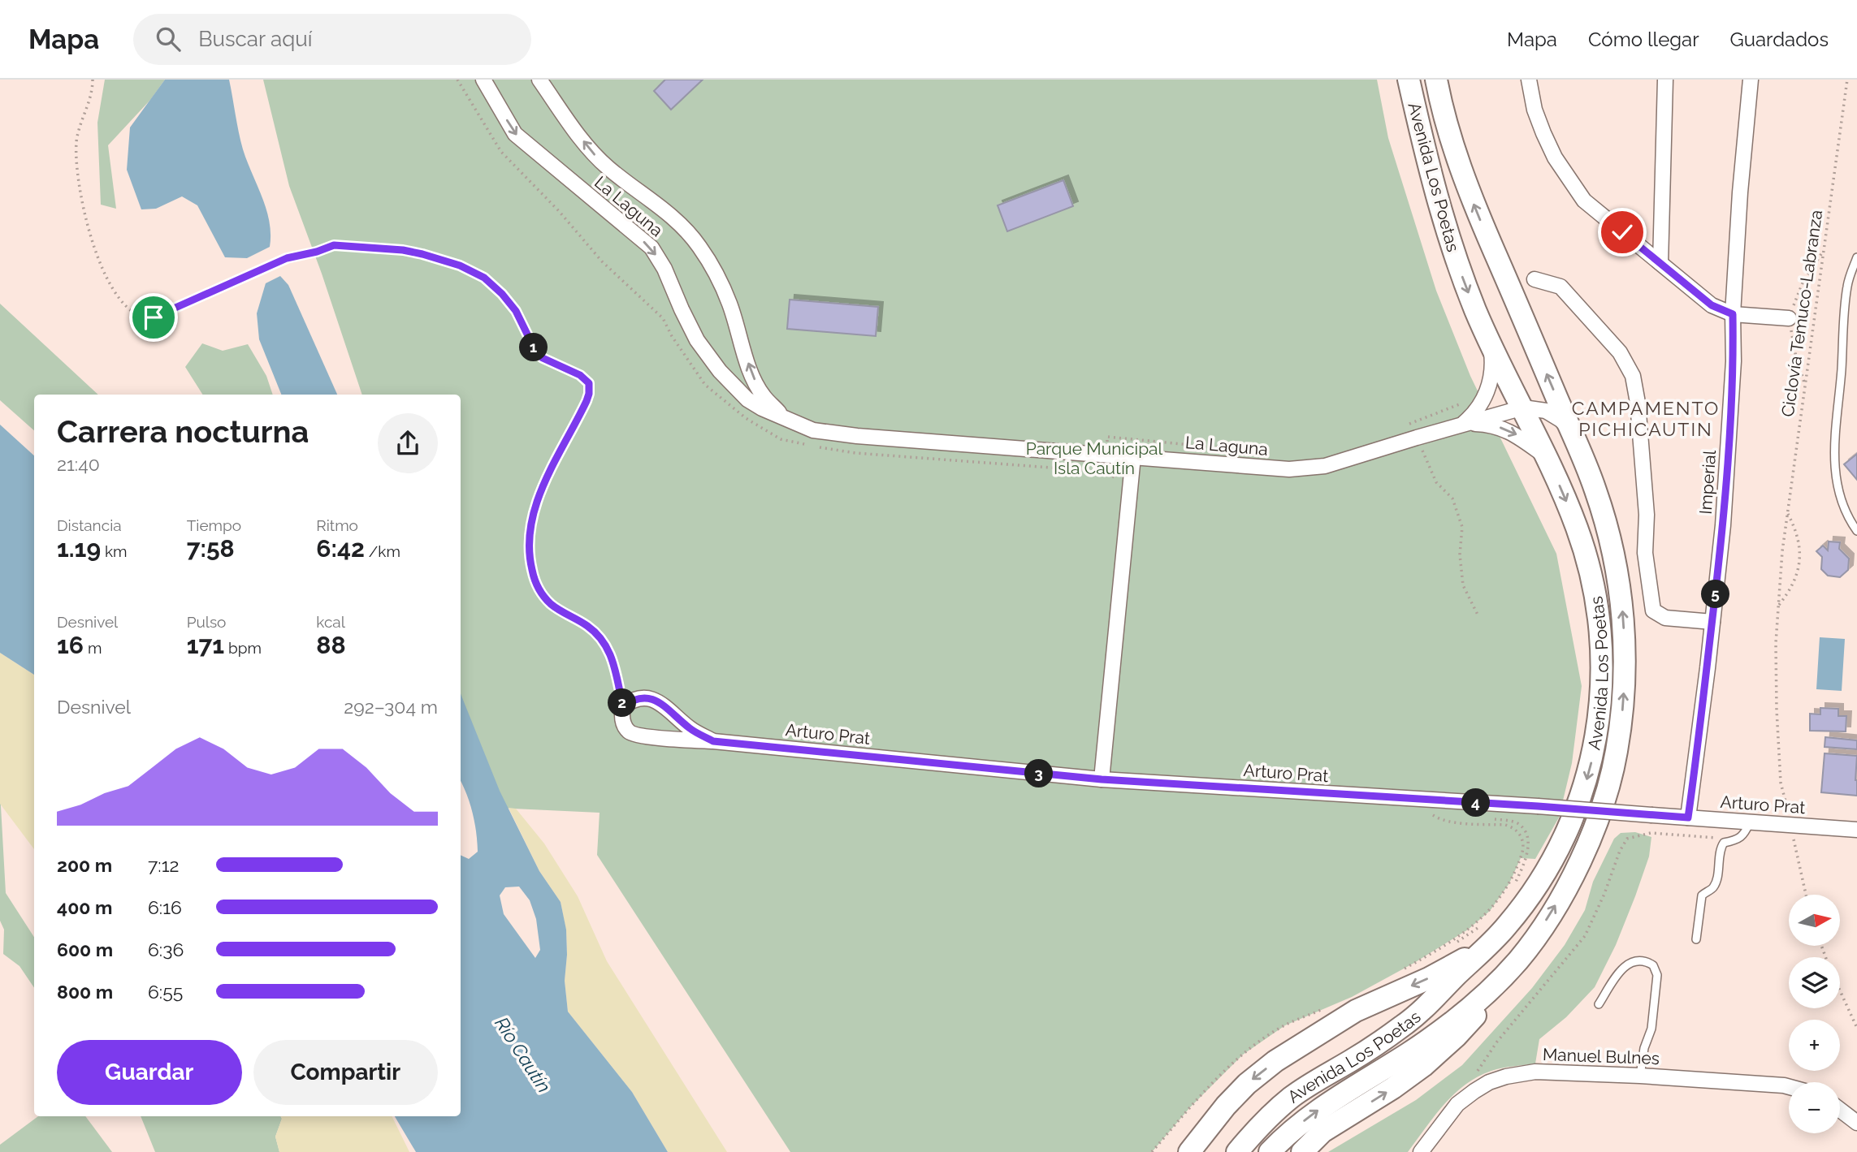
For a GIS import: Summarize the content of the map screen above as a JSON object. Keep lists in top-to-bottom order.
{
  "streets": {
    "main road": ["Avenida Los Poetas"],
    "street": [
      "La Laguna",
      "Imperial",
      "Arturo Prat",
      "Manuel Bulnes"
    ],
    "path": ["Ciclovía Temuco-Labranza"]
  },
  "crossings": [
    ["Imperial", "Arturo Prat"]
  ],
  "districts": ["CAMPAMENTO PICHICAUTIN"],
  "water": ["Río Cautín"],
  "parks": ["Parque Municipal Isla Cautín"],
  "north": "right",
  "page": {
    "header": "Mapa",
    "search": "Buscar aquí",
    "nav": ["Mapa", "Cómo llegar", "Guardados"],
    "pins": [
      "1",
      "5",
      "2",
      "3",
      "4"
    ],
    "heading": ["Carrera nocturna", "21:40"],
    "stats": [
      ["Distancia", "1.19 km"],
      ["Tiempo", "7:58"],
      ["Ritmo", "6:42 /km"],
      ["Desnivel", "16 m"],
      ["Pulso", "171 bpm"],
      ["kcal", "88"]
    ],
    "chart": ["Desnivel", "292–304 m"],
    "list": [
      {
        "name": "200 m",
        "note": "7:12"
      },
      {
        "name": "400 m",
        "note": "6:16"
      },
      {
        "name": "600 m",
        "note": "6:36"
      },
      {
        "name": "800 m",
        "note": "6:55"
      }
    ],
    "map_buttons": ["+", "−"],
    "buttons": ["Guardar", "Compartir"]
  }
}
